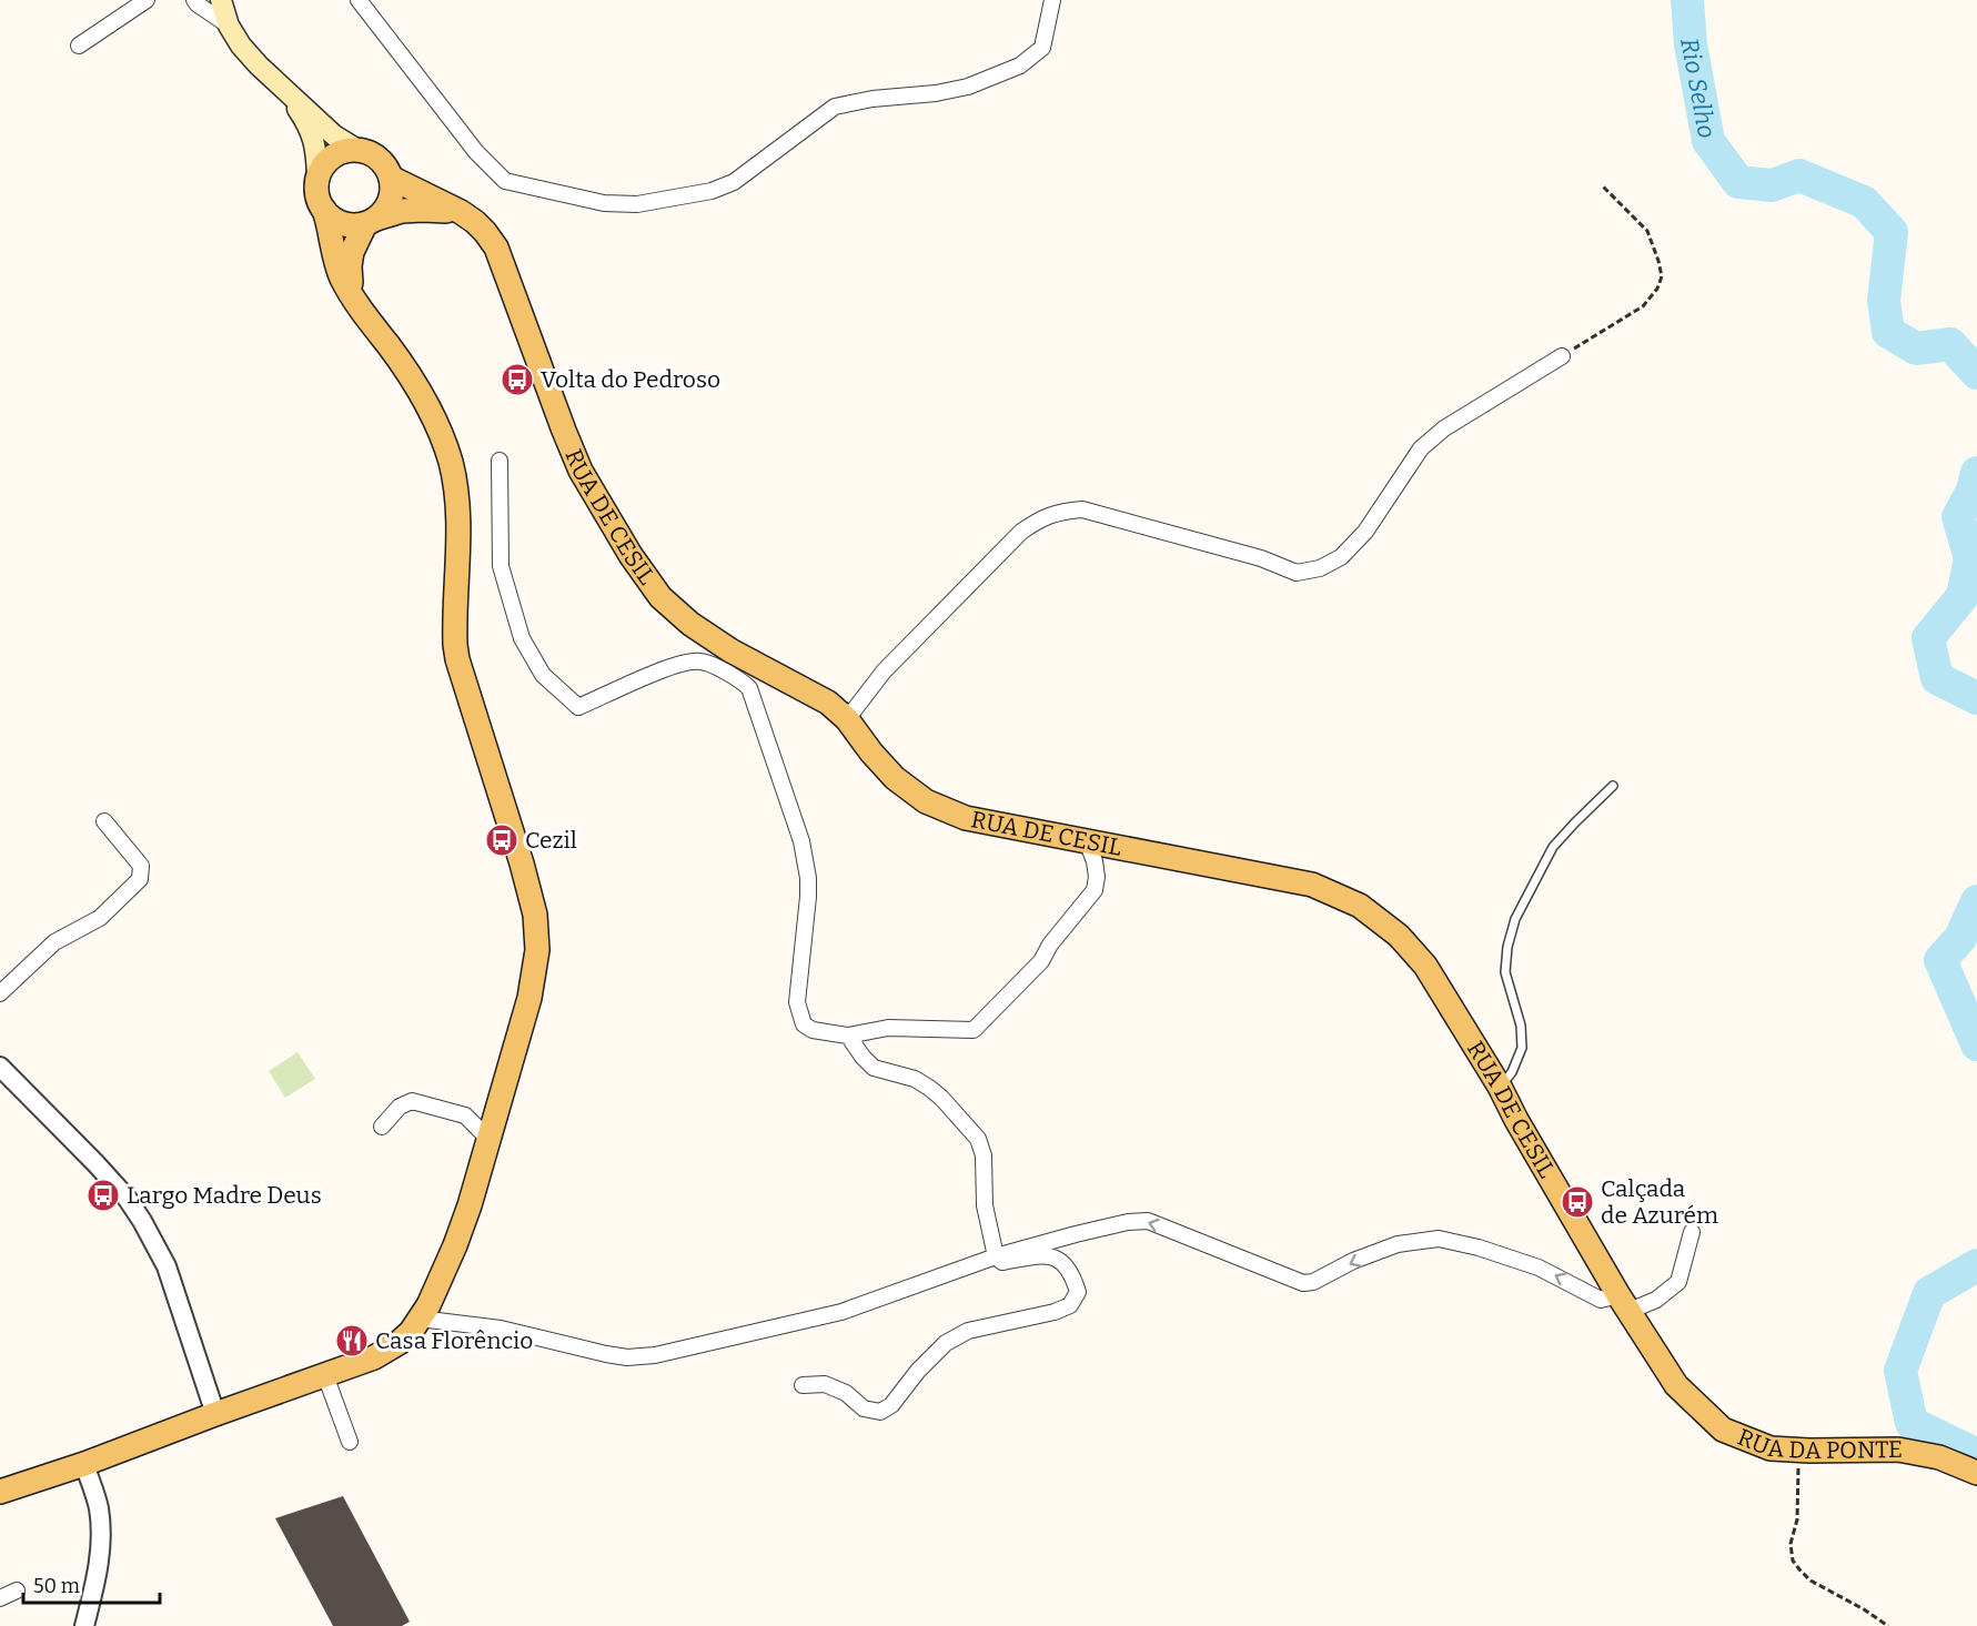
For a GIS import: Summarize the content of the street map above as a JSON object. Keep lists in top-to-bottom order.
{
  "streets": {
    "main road": ["RUA DE CESIL", "RUA DA PONTE"]
  },
  "crossings": [
    ["RUA DE CESIL", "RUA DA PONTE"]
  ],
  "water": ["Rio Selho"],
  "places": {
    "bus stop": [
      "Volta do Pedroso",
      "Cezil",
      "Largo Madre Deus",
      "Calçada de Azurém"
    ],
    "restaurant": ["Casa Florêncio"]
  },
  "scale_bar": "50 m"
}
